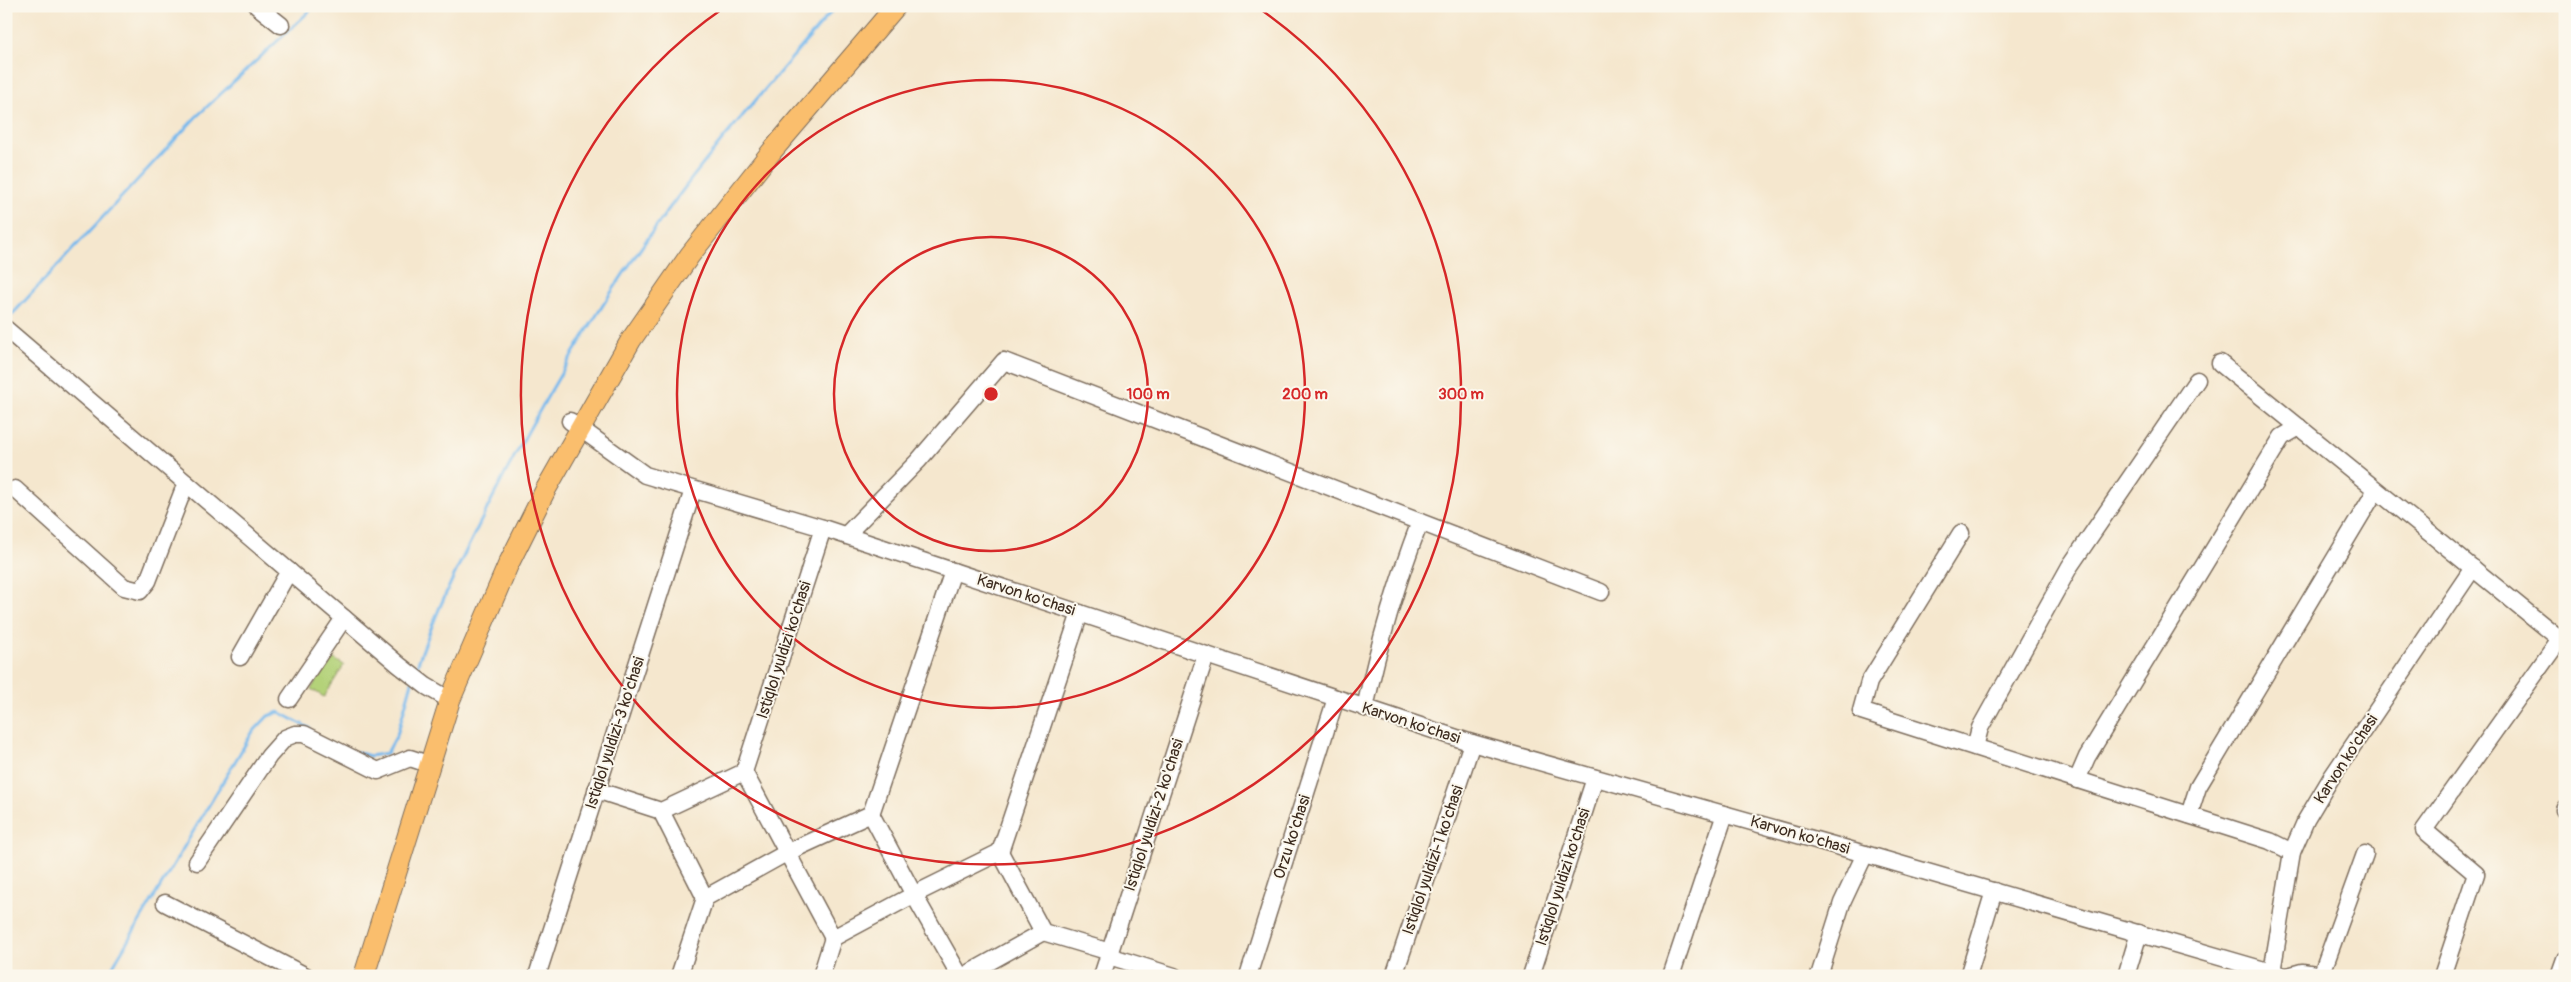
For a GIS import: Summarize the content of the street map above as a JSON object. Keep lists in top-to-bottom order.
{
  "streets": {
    "street": [
      "Karvon ko'chasi",
      "Istiqlol yuldizi ko'chasi",
      "Istiqlol yuldizi-3 ko'chasi",
      "Istiqlol yuldizi-2 ko'chasi",
      "Orzu ko'chasi",
      "Istiqlol yuldizi-1 ko'chasi"
    ]
  },
  "crossings": [
    ["Karvon ko'chasi", "Istiqlol yuldizi ko'chasi"],
    ["Karvon ko'chasi", "Istiqlol yuldizi-3 ko'chasi"],
    ["Karvon ko'chasi", "Istiqlol yuldizi-2 ko'chasi"],
    ["Karvon ko'chasi", "Orzu ko'chasi"],
    ["Karvon ko'chasi", "Istiqlol yuldizi-1 ko'chasi"]
  ],
  "rings": ["100 m", "200 m", "300 m"]
}
